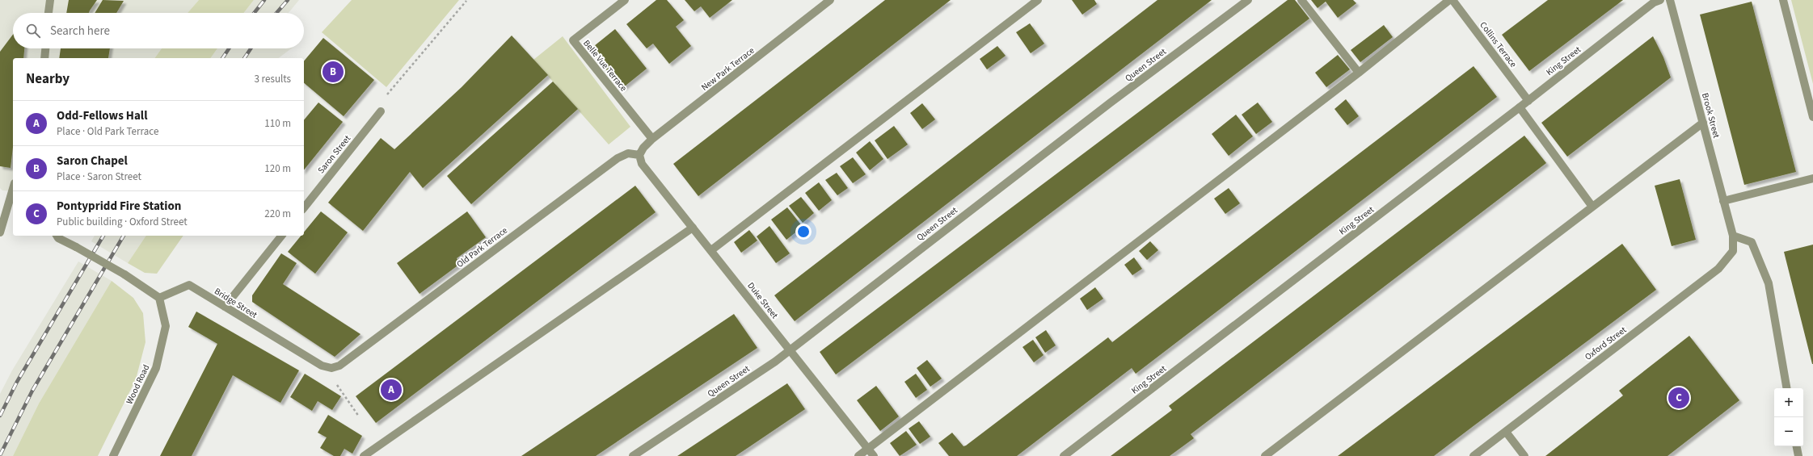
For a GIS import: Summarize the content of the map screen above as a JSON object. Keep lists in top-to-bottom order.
{
  "streets": {
    "street": [
      "Collins Terrace",
      "King Street",
      "Queen Street",
      "Belle Vue Terrace",
      "New Park Terrace",
      "Brook Street",
      "Saron Street",
      "Old Park Terrace",
      "Duke Street",
      "Bridge Street",
      "Oxford Street",
      "Wood Road"
    ]
  },
  "crossings": [
    ["Collins Terrace", "King Street"],
    ["Queen Street", "Duke Street"],
    ["Belle Vue Terrace", "New Park Terrace"],
    ["New Park Terrace", "Old Park Terrace"],
    ["New Park Terrace", "Duke Street"],
    ["Brook Street", "Oxford Street"],
    ["Old Park Terrace", "Duke Street"],
    ["Old Park Terrace", "Bridge Street"],
    ["Bridge Street", "Wood Road"]
  ],
  "page": {
    "search": "Search here",
    "heading": ["Nearby", "3 results"],
    "pins": ["B", "A", "C"],
    "list": [
      {
        "mark": "A",
        "name": "Odd-Fellows Hall",
        "note": "Place · Old Park Terrace",
        "value": "110 m"
      },
      {
        "mark": "B",
        "name": "Saron Chapel",
        "note": "Place · Saron Street",
        "value": "120 m"
      },
      {
        "mark": "C",
        "name": "Pontypridd Fire Station",
        "note": "Public building · Oxford Street",
        "value": "220 m"
      }
    ],
    "map_buttons": ["+", "−"]
  }
}
